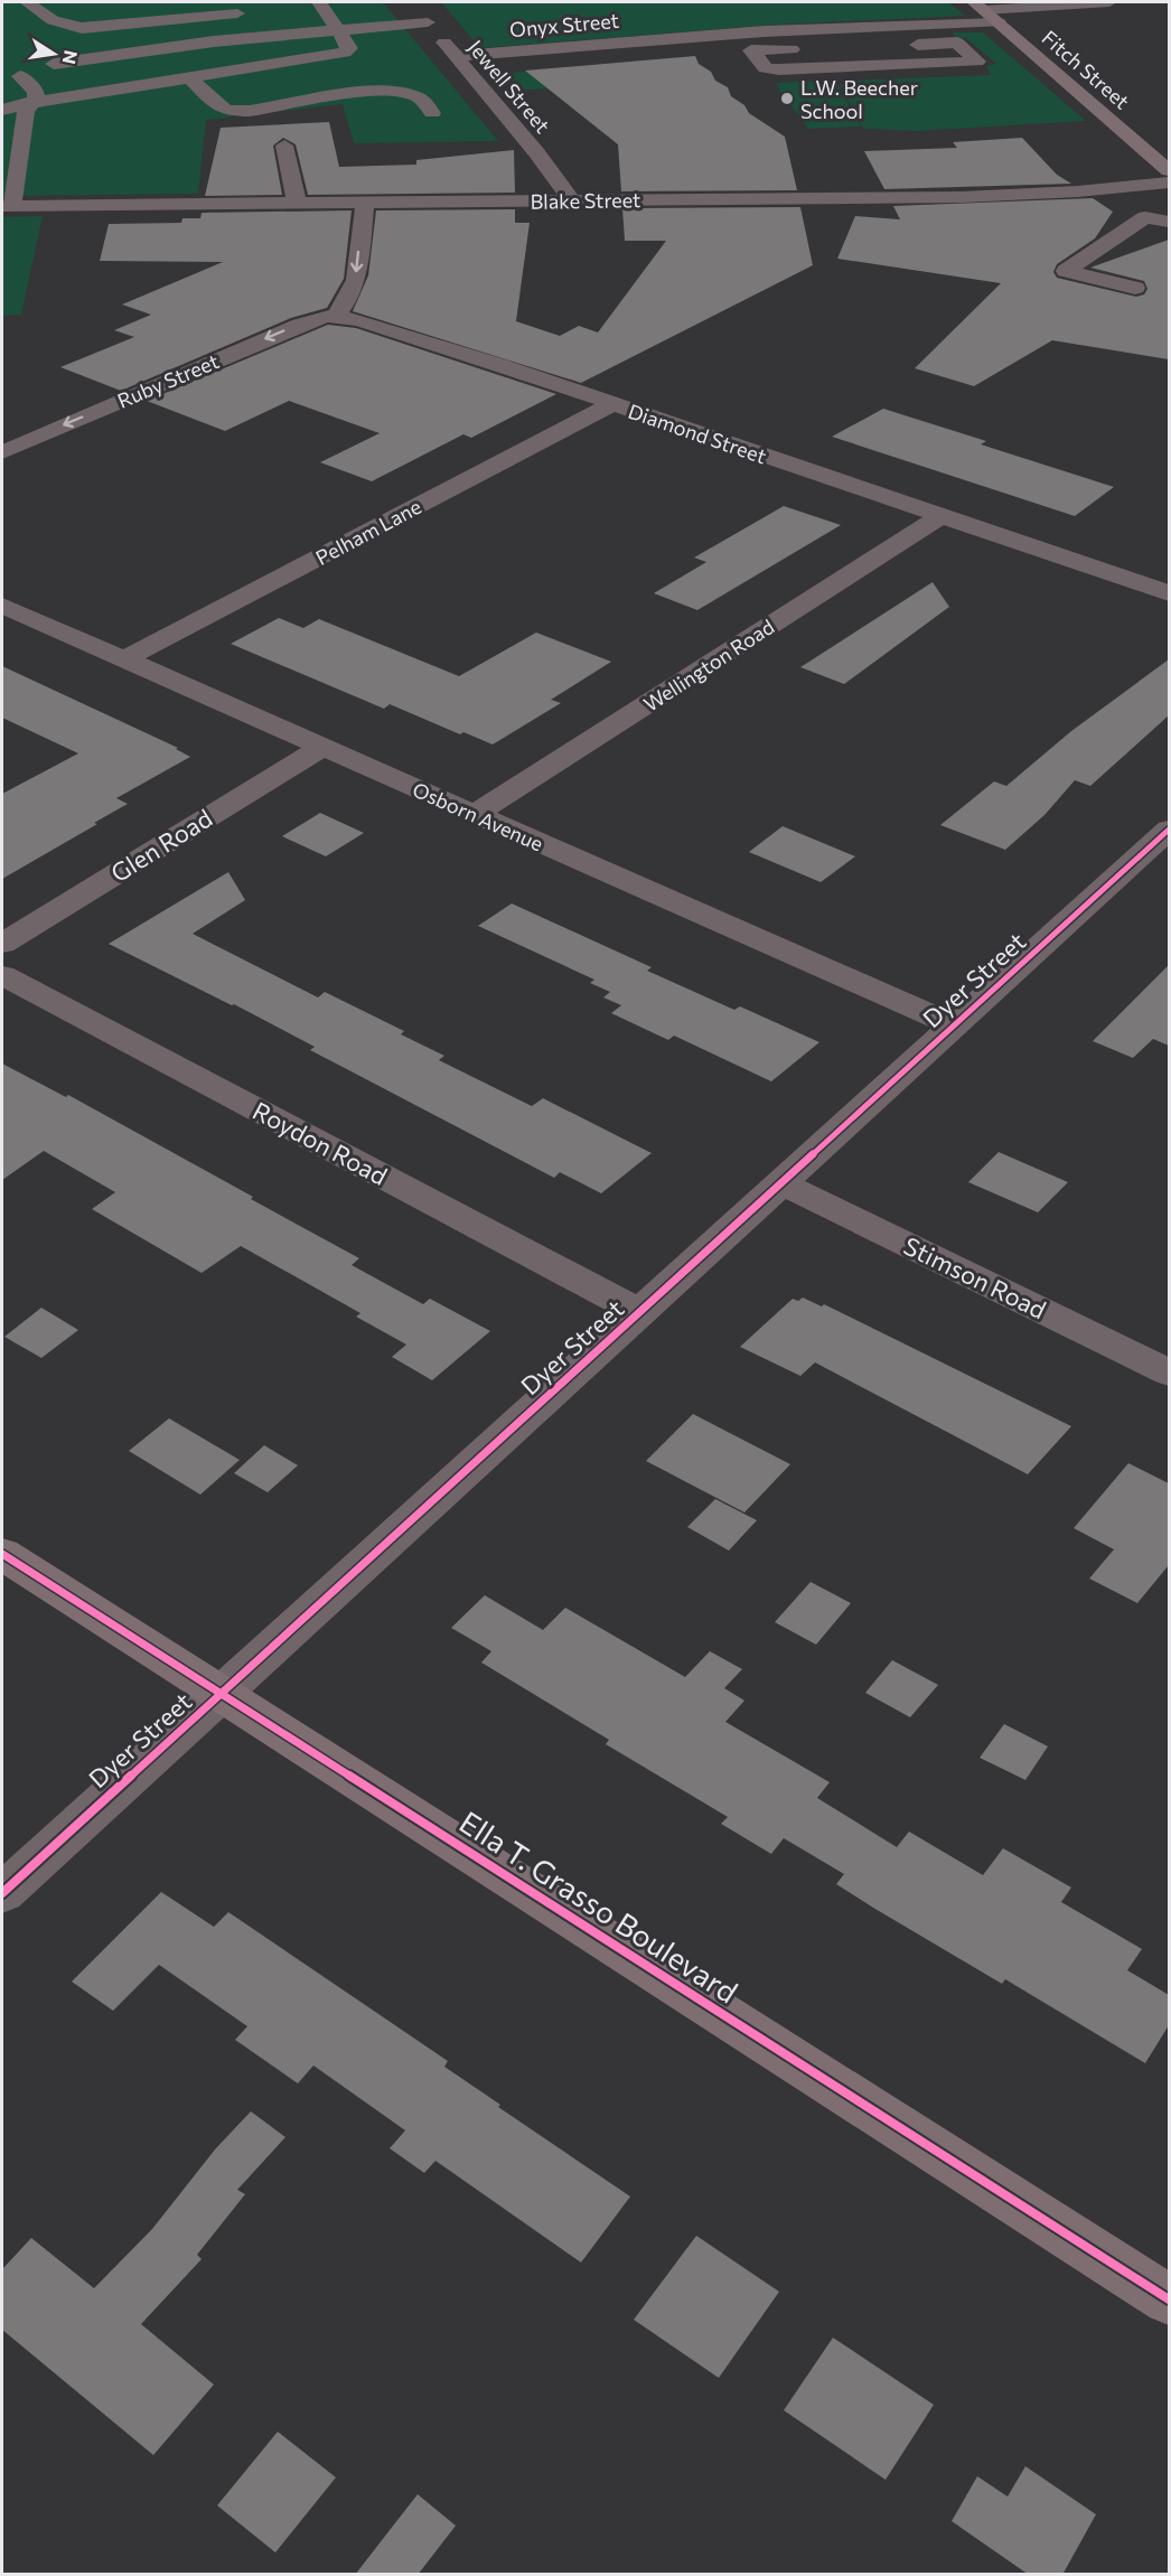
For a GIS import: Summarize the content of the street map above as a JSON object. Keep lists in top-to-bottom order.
{
  "streets": {
    "main road": ["Fitch Street", "Ella T. Grasso Boulevard"],
    "street": [
      "Onyx Street",
      "Jewell Street",
      "Blake Street",
      "Ruby Street",
      "Diamond Street",
      "Pelham Lane",
      "Wellington Road",
      "Osborn Avenue",
      "Glen Road",
      "Dyer Street",
      "Roydon Road",
      "Stimson Road"
    ]
  },
  "crossings": [
    ["Onyx Street", "Fitch Street"],
    ["Onyx Street", "Jewell Street"],
    ["Jewell Street", "Blake Street"],
    ["Ruby Street", "Diamond Street"],
    ["Diamond Street", "Pelham Lane"],
    ["Diamond Street", "Wellington Road"],
    ["Pelham Lane", "Osborn Avenue"],
    ["Wellington Road", "Osborn Avenue"],
    ["Osborn Avenue", "Glen Road"],
    ["Osborn Avenue", "Dyer Street"],
    ["Dyer Street", "Roydon Road"],
    ["Dyer Street", "Stimson Road"],
    ["Dyer Street", "Ella T. Grasso Boulevard"]
  ],
  "places": ["L.W. Beecher School"],
  "north": "right"
}
